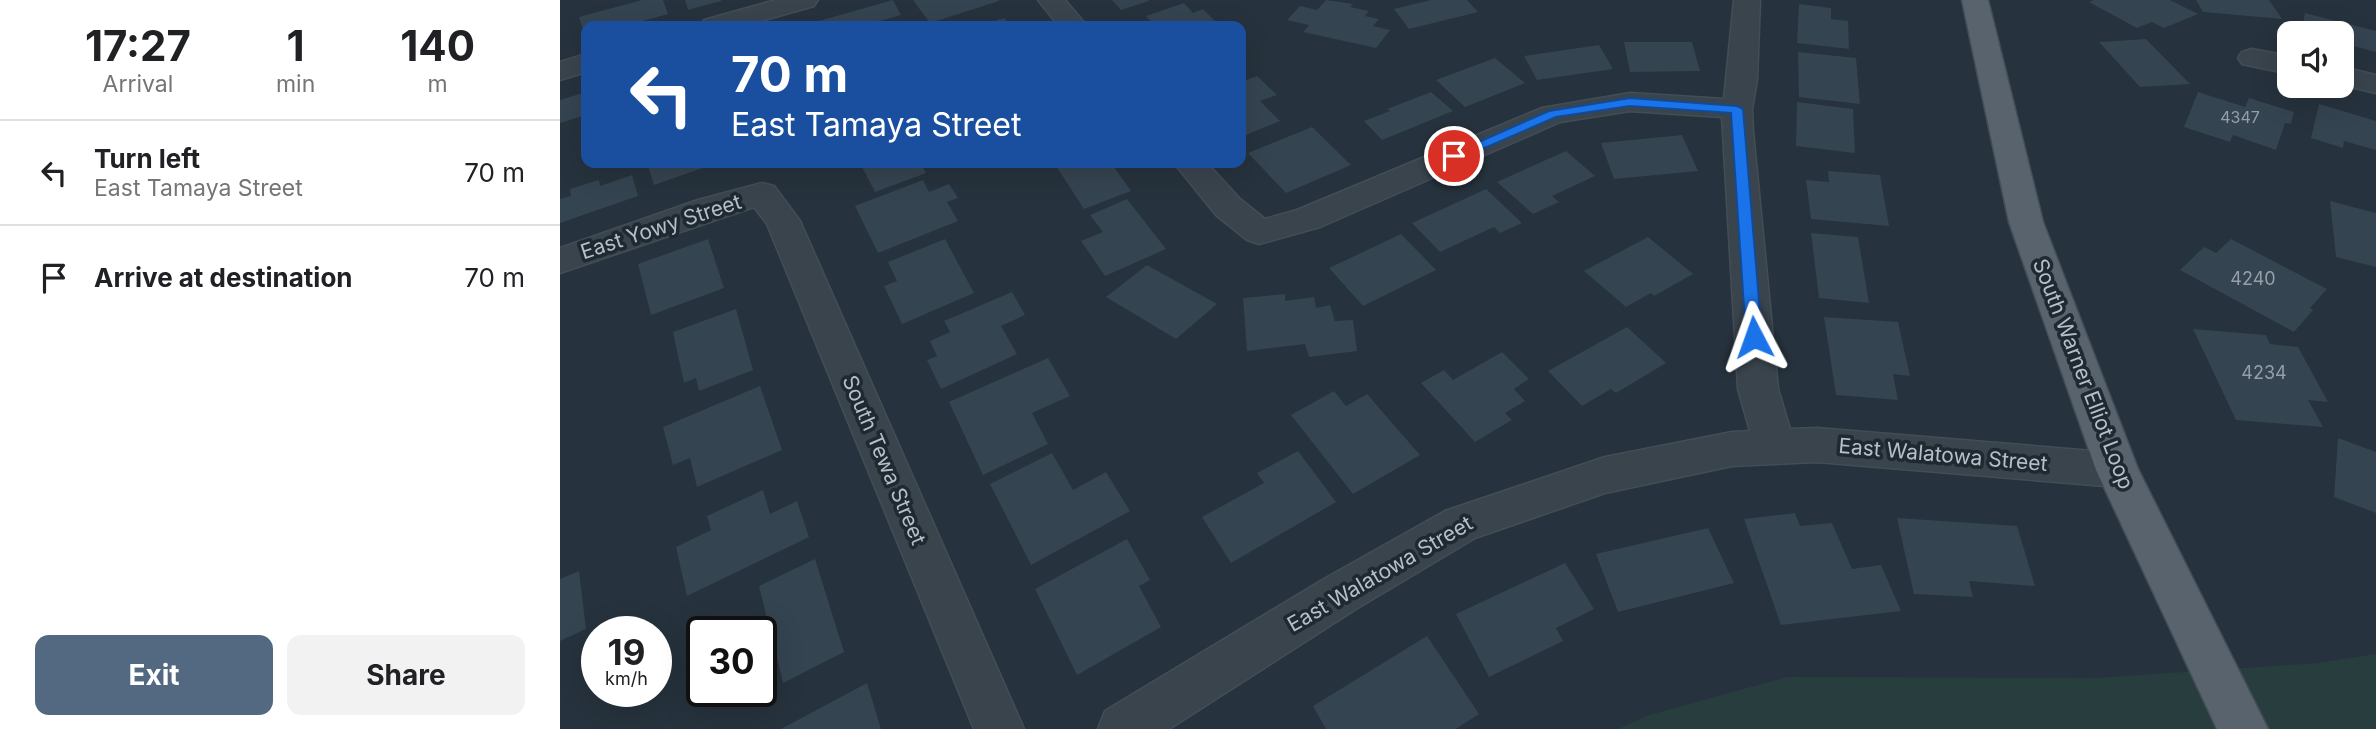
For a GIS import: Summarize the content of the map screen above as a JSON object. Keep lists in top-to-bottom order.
{
  "streets": {
    "main road": ["South Warner Elliot Loop"],
    "street": ["East Yowy Street", "East Walatowa Street", "South Tewa Street"]
  },
  "crossings": [
    ["East Yowy Street", "South Tewa Street"],
    ["South Warner Elliot Loop", "East Walatowa Street"]
  ],
  "house_numbers": ["4347", "4240", "4234"],
  "page": {
    "eta": [
      "17:27",
      "Arrival",
      "1",
      "min",
      "140",
      "m"
    ],
    "turn": ["70 m", "East Tamaya Street"],
    "list": [
      {
        "name": "Turn left",
        "note": "East Tamaya Street",
        "value": "70 m"
      },
      {
        "name": "Arrive at destination",
        "value": "70 m"
      }
    ],
    "speed": "19 km/h",
    "limit": "30",
    "buttons": ["Exit", "Share"]
  }
}
